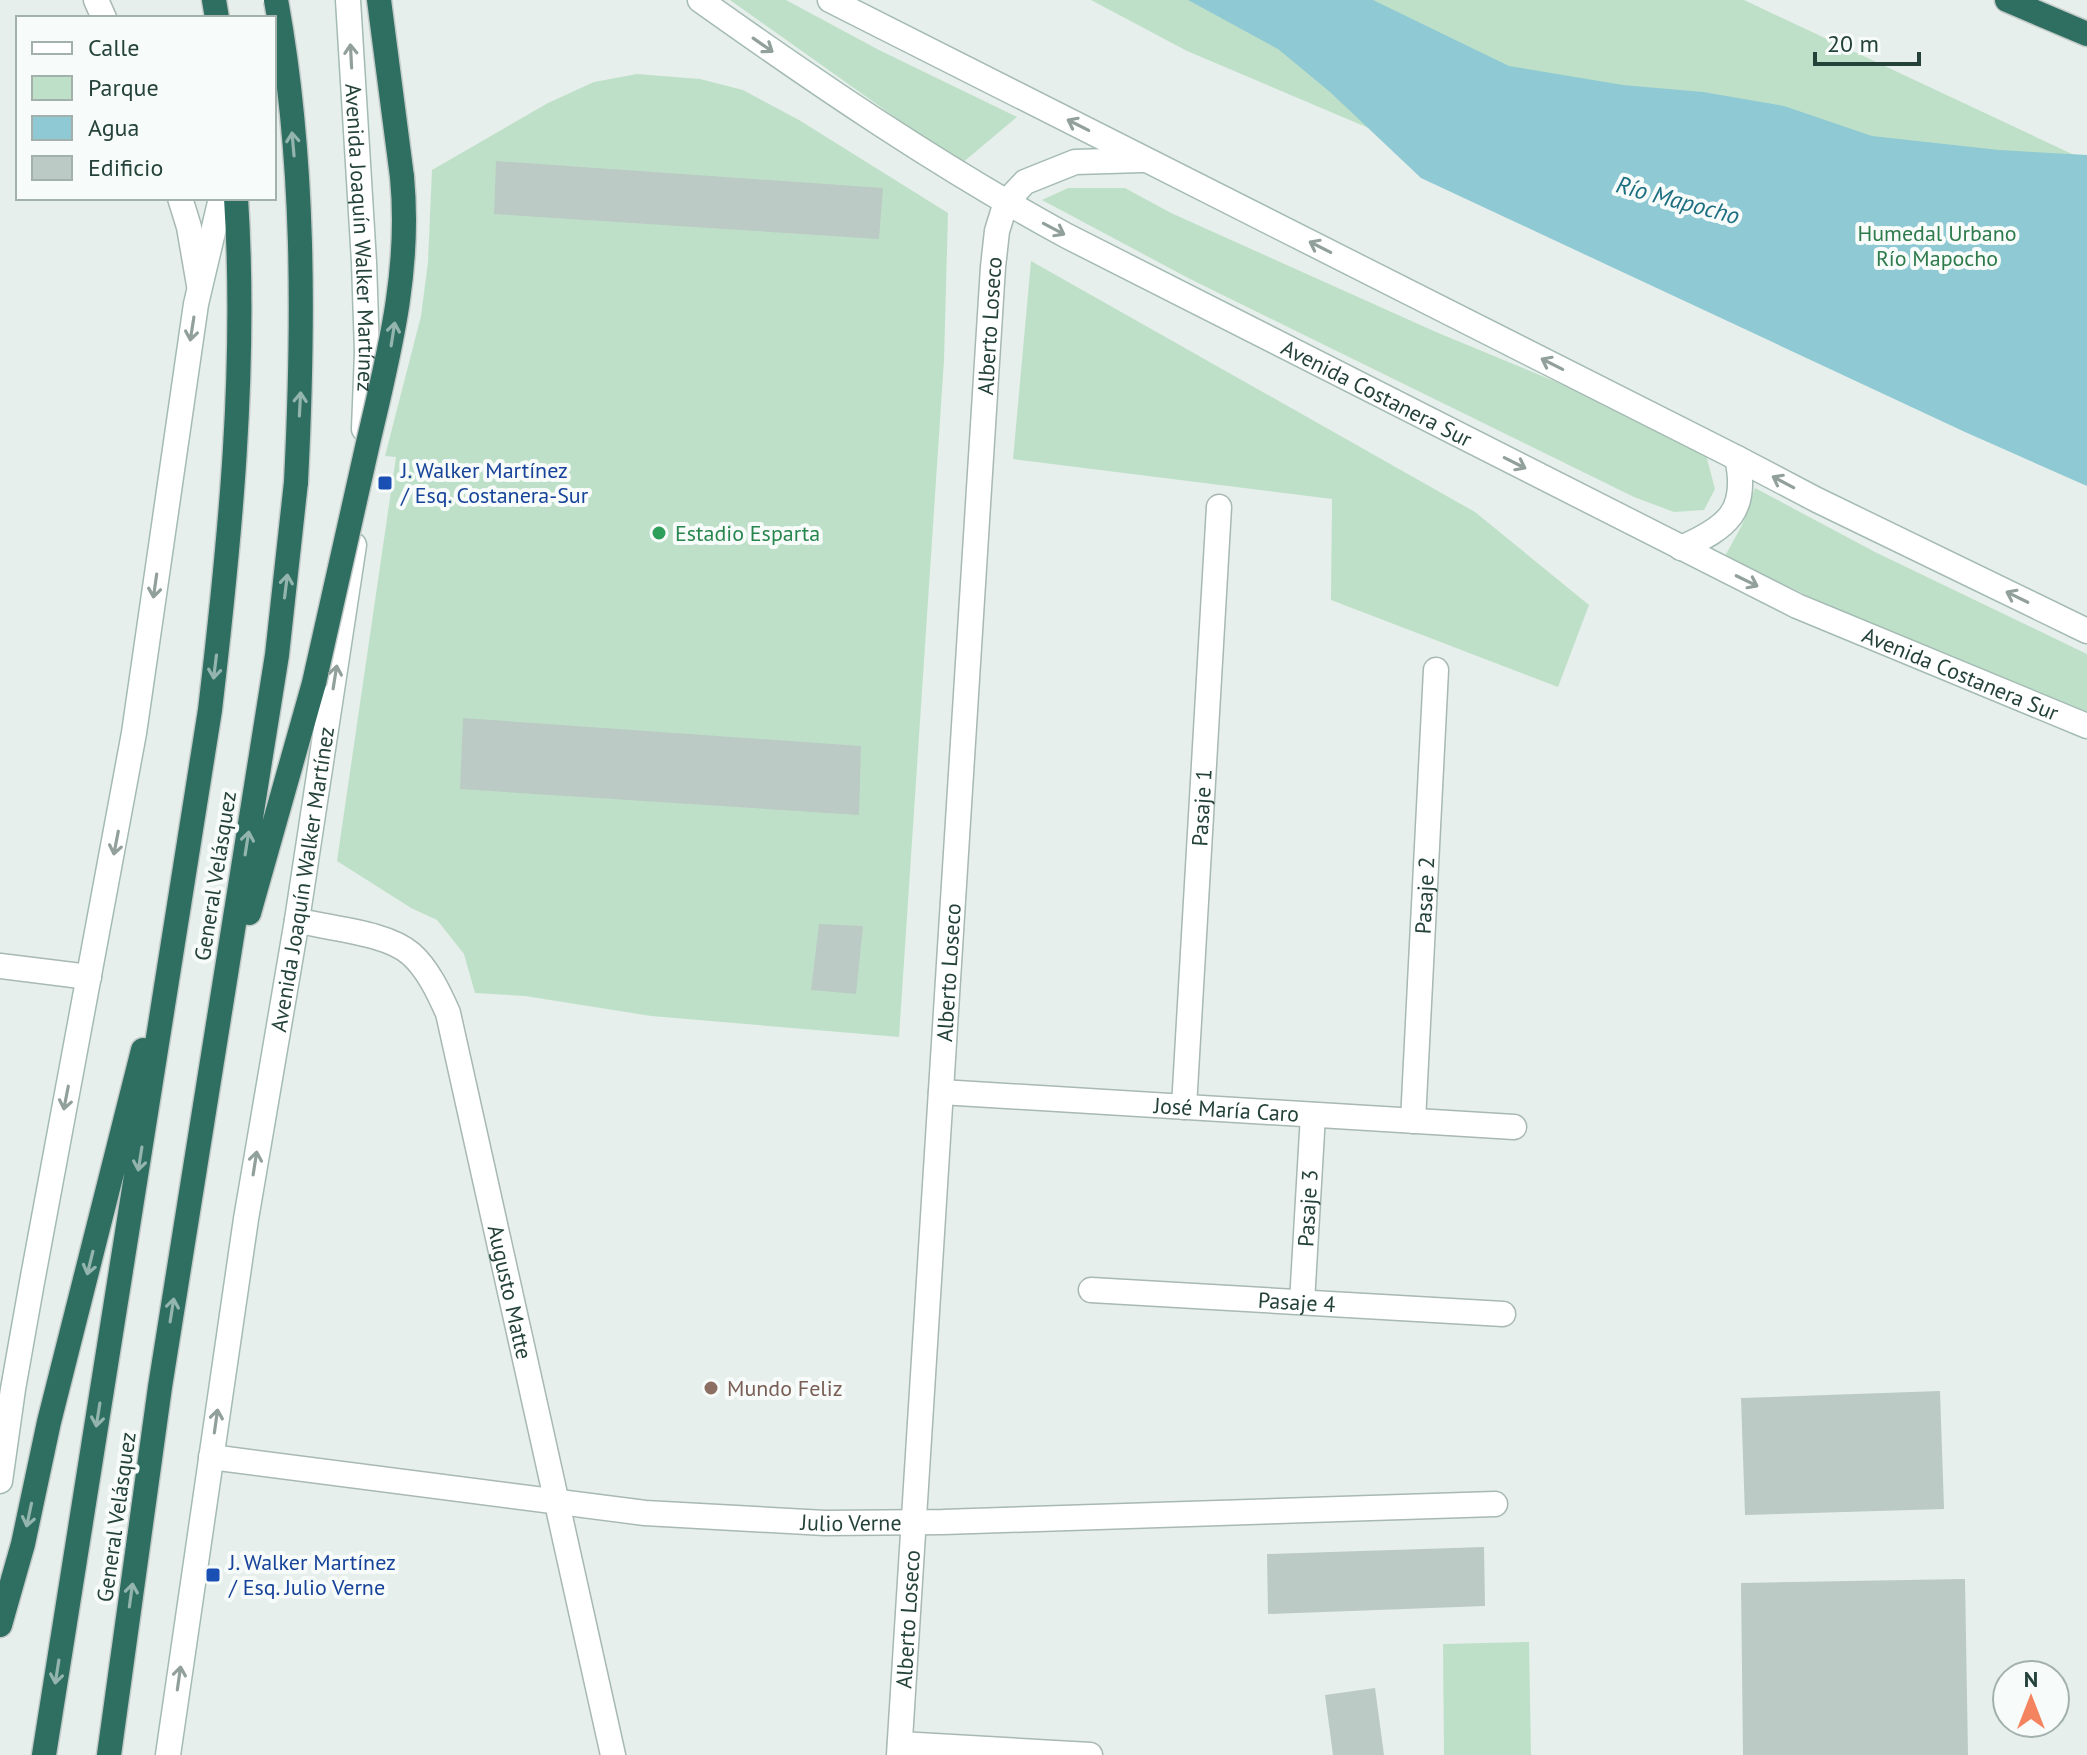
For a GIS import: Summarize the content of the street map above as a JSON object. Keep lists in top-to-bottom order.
{
  "streets": {
    "highway": ["General Velásquez"],
    "street": [
      "Avenida Joaquín Walker Martínez",
      "Alberto Loseco",
      "Avenida Costanera Sur",
      "Pasaje 1",
      "Pasaje 2",
      "José María Caro",
      "Pasaje 3",
      "Augusto Matte",
      "Pasaje 4",
      "Julio Verne"
    ]
  },
  "crossings": [
    ["Avenida Joaquín Walker Martínez", "Augusto Matte"],
    ["Avenida Joaquín Walker Martínez", "Julio Verne"],
    ["Alberto Loseco", "Avenida Costanera Sur"],
    ["Alberto Loseco", "José María Caro"],
    ["Alberto Loseco", "Julio Verne"],
    ["Pasaje 1", "José María Caro"],
    ["Pasaje 2", "José María Caro"],
    ["José María Caro", "Pasaje 3"],
    ["Pasaje 3", "Pasaje 4"],
    ["Augusto Matte", "Julio Verne"]
  ],
  "water": ["Río Mapocho"],
  "parks": ["Humedal Urbano Río Mapocho"],
  "places": {
    "transit": ["J. Walker Martínez / Esq. Costanera-Sur", "J. Walker Martínez / Esq. Julio Verne"],
    "other": ["Estadio Esparta", "Mundo Feliz"]
  },
  "legend": [
    "Calle",
    "Parque",
    "Agua",
    "Edificio"
  ],
  "scale_bar": "20 m",
  "north": "top"
}
